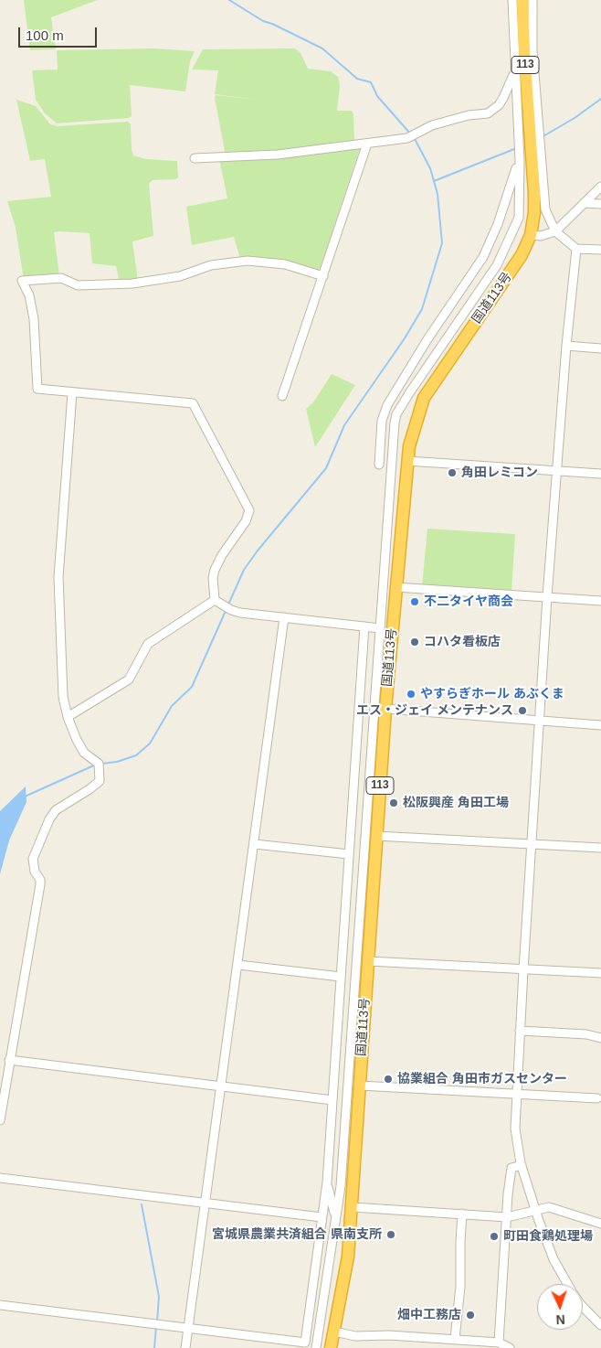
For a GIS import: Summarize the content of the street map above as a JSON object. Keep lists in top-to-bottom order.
{
  "streets": {
    "highway": ["113", "国道113号"]
  },
  "places": [
    "角田レミコン",
    "不二タイヤ商会",
    "コハタ看板店",
    "やすらぎホール あぶくま",
    "エス・ジェイ メンテナンス",
    "松阪興産 角田工場",
    "協業組合 角田市ガスセンター",
    "宮城県農業共済組合 県南支所",
    "町田食鶏処理場",
    "畑中工務店"
  ],
  "scale_bar": "100 m",
  "north": "bottom"
}
